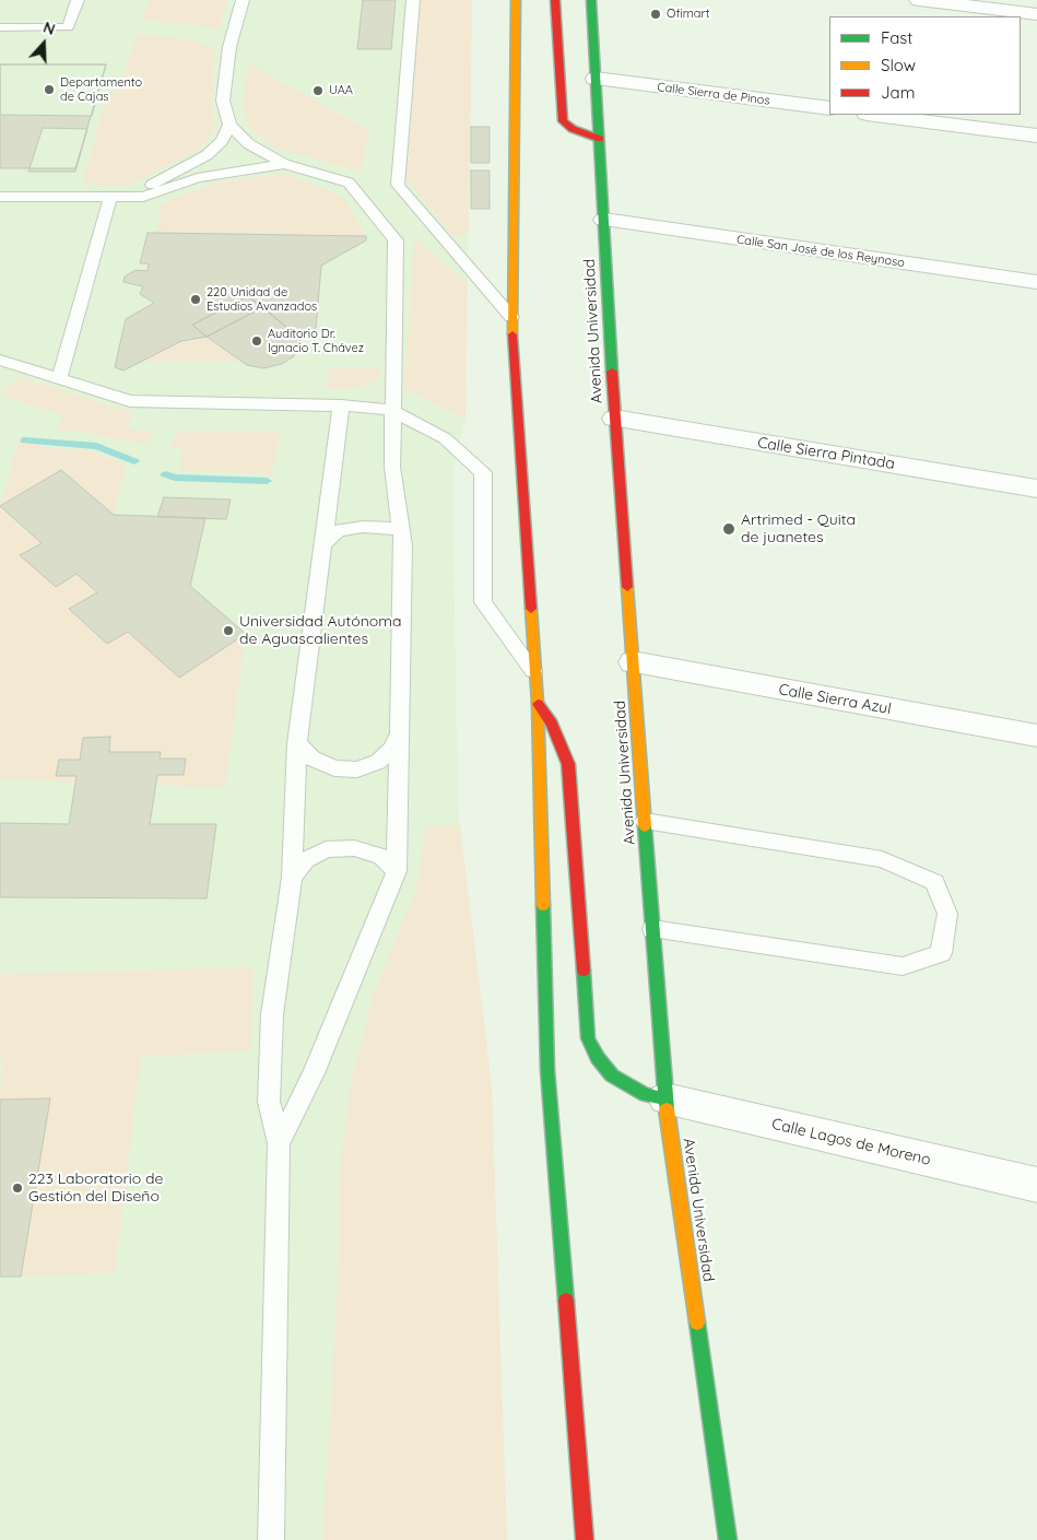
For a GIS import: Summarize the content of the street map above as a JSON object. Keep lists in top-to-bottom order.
{
  "streets": {
    "main road": ["Avenida Universidad"],
    "street": [
      "Calle Sierra de Pinos",
      "Calle San José de los Reynoso",
      "Calle Sierra Pintada",
      "Calle Sierra Azul",
      "Calle Lagos de Moreno"
    ]
  },
  "crossings": [
    ["Calle Sierra de Pinos", "Avenida Universidad"],
    ["Calle San José de los Reynoso", "Avenida Universidad"],
    ["Avenida Universidad", "Calle Sierra Pintada"],
    ["Avenida Universidad", "Calle Sierra Azul"],
    ["Avenida Universidad", "Calle Lagos de Moreno"]
  ],
  "places": [
    "Ofimart",
    "Departamento de Cajas",
    "UAA",
    "220 Unidad de Estudios Avanzados",
    "Auditorio Dr. Ignacio T. Chávez",
    "Artrimed - Quita de juanetes",
    "Universidad Autónoma de Aguascalientes",
    "223 Laboratorio de Gestión del Diseño"
  ],
  "legend": ["Fast", "Slow", "Jam"],
  "north": "top"
}
